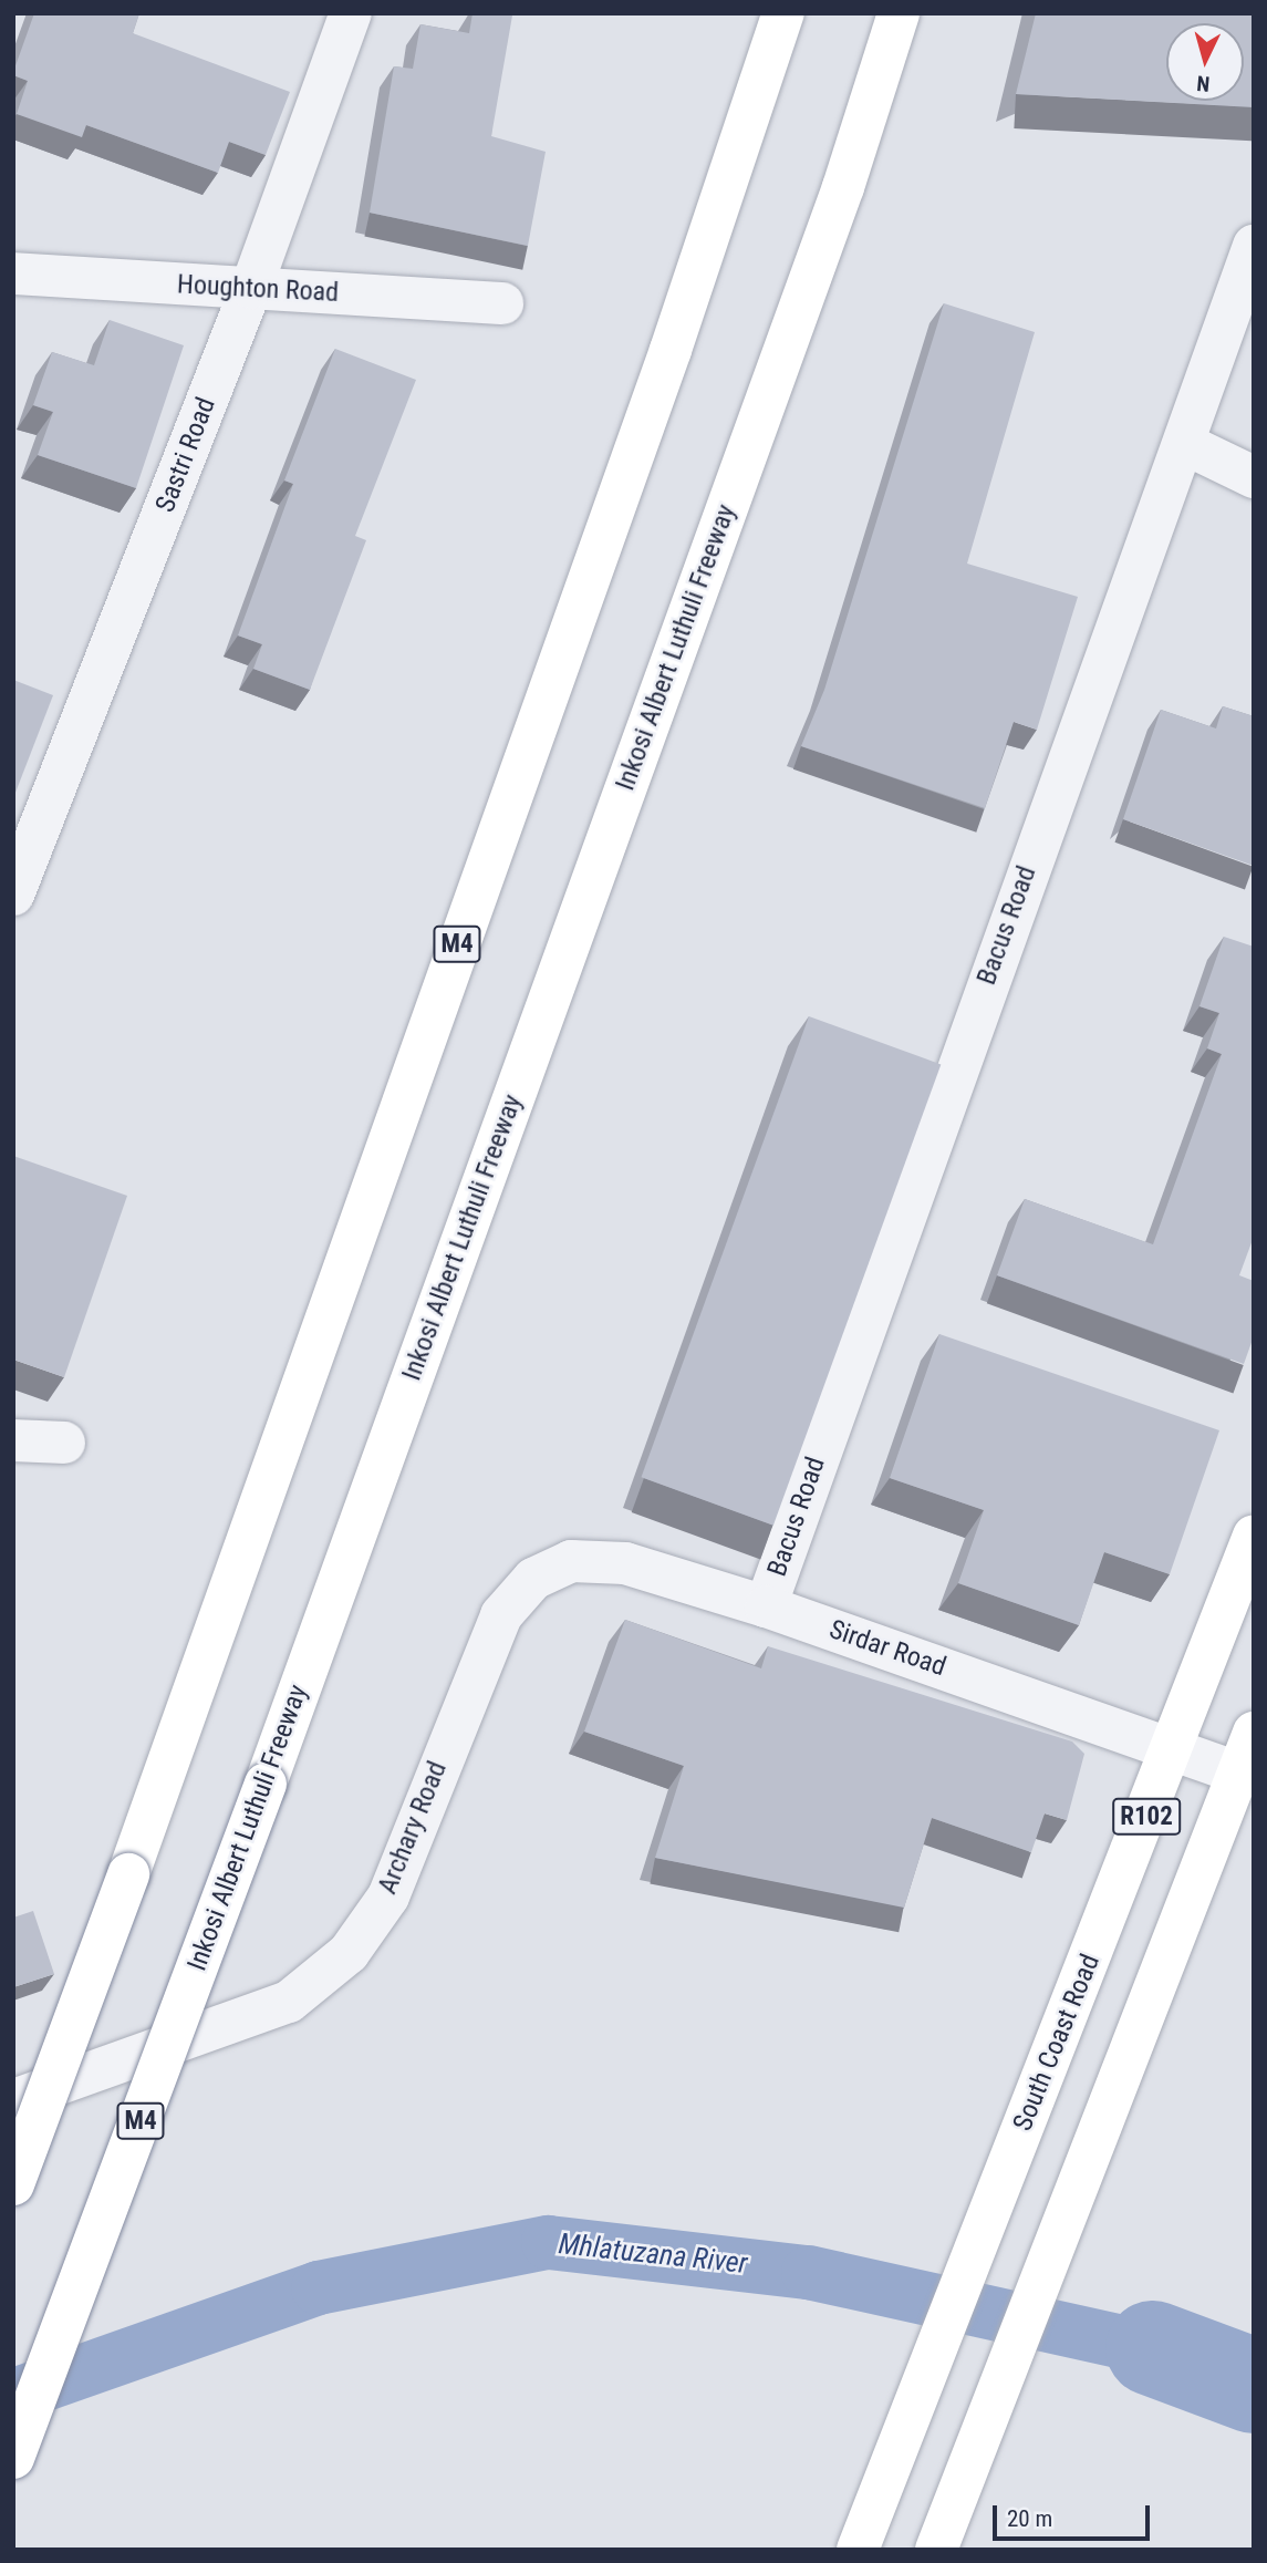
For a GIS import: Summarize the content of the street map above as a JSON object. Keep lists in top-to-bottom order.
{
  "streets": {
    "highway": [
      "Inkosi Albert Luthuli Freeway",
      "M4",
      "R102",
      "South Coast Road"
    ],
    "street": [
      "Houghton Road",
      "Sastri Road",
      "Bacus Road",
      "Sirdar Road",
      "Archary Road"
    ]
  },
  "crossings": [
    ["Houghton Road", "Sastri Road"],
    ["Bacus Road", "Sirdar Road"],
    ["Sirdar Road", "R102"],
    ["Sirdar Road", "Archary Road"],
    ["Sirdar Road", "South Coast Road"]
  ],
  "water": ["Mhlatuzana River"],
  "scale_bar": "20 m",
  "north": "bottom"
}
